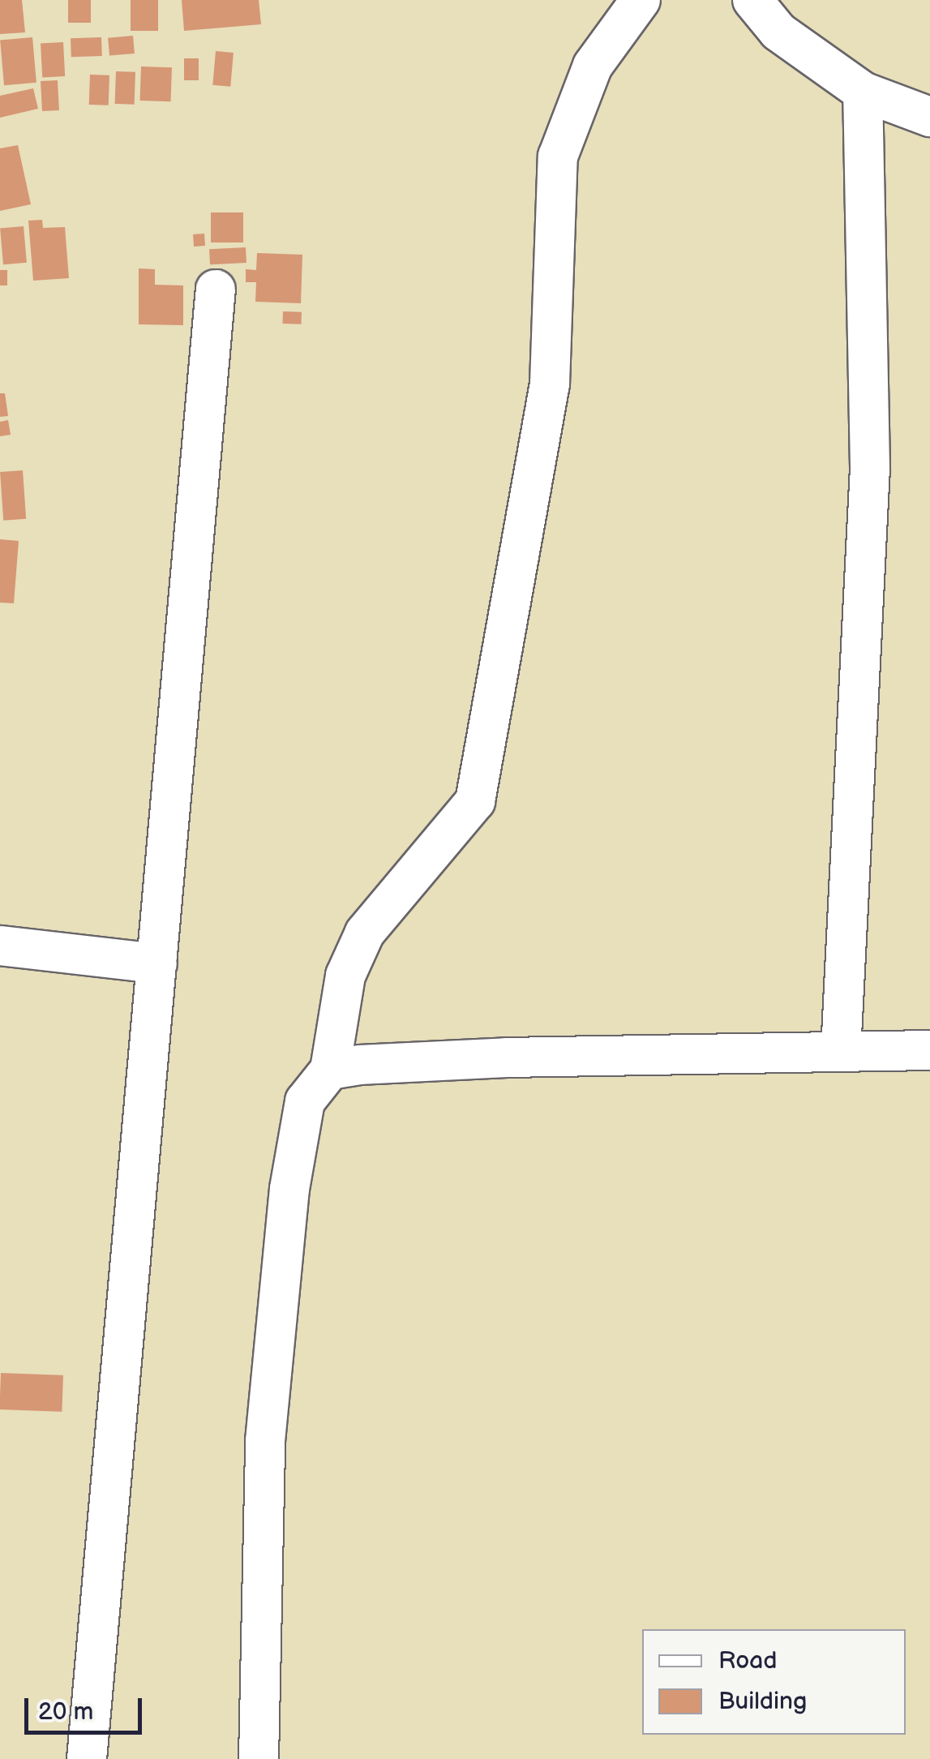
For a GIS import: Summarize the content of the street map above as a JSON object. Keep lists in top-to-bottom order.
{
  "legend": ["Road", "Building"],
  "scale_bar": "20 m"
}
